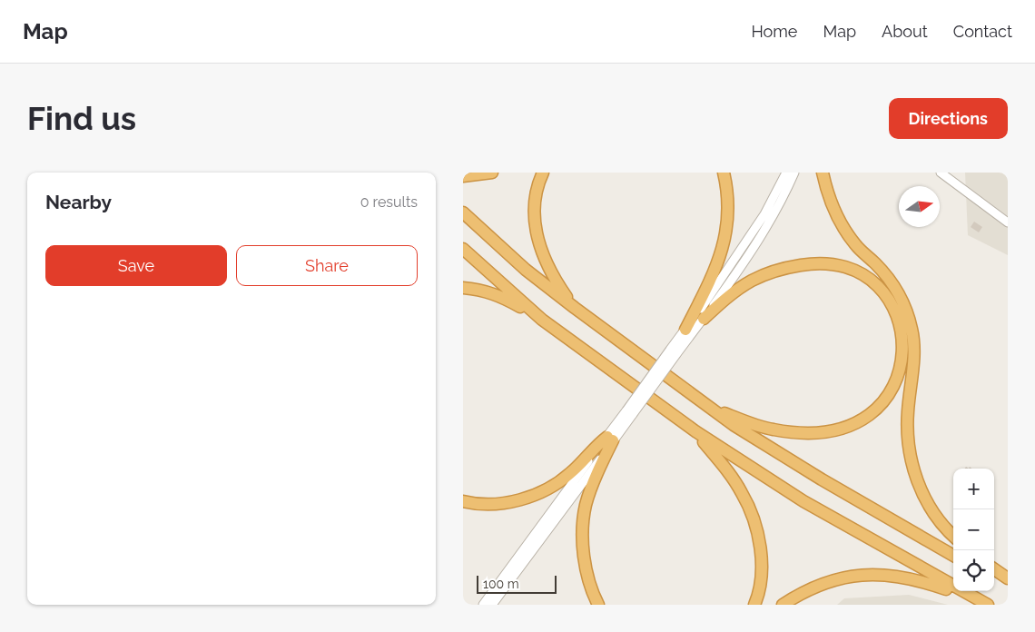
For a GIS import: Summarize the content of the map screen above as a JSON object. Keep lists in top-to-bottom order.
{
  "scale_bar": "100 m",
  "north": "right",
  "page": {
    "header": "Map",
    "nav": [
      "Home",
      "Map",
      "About",
      "Contact"
    ],
    "buttons": [
      "Directions",
      ["Save", "Share"]
    ],
    "title": "Find us",
    "heading": ["Nearby", "0 results"],
    "map_buttons": ["+", "−"],
    "scale": "100 m"
  }
}
